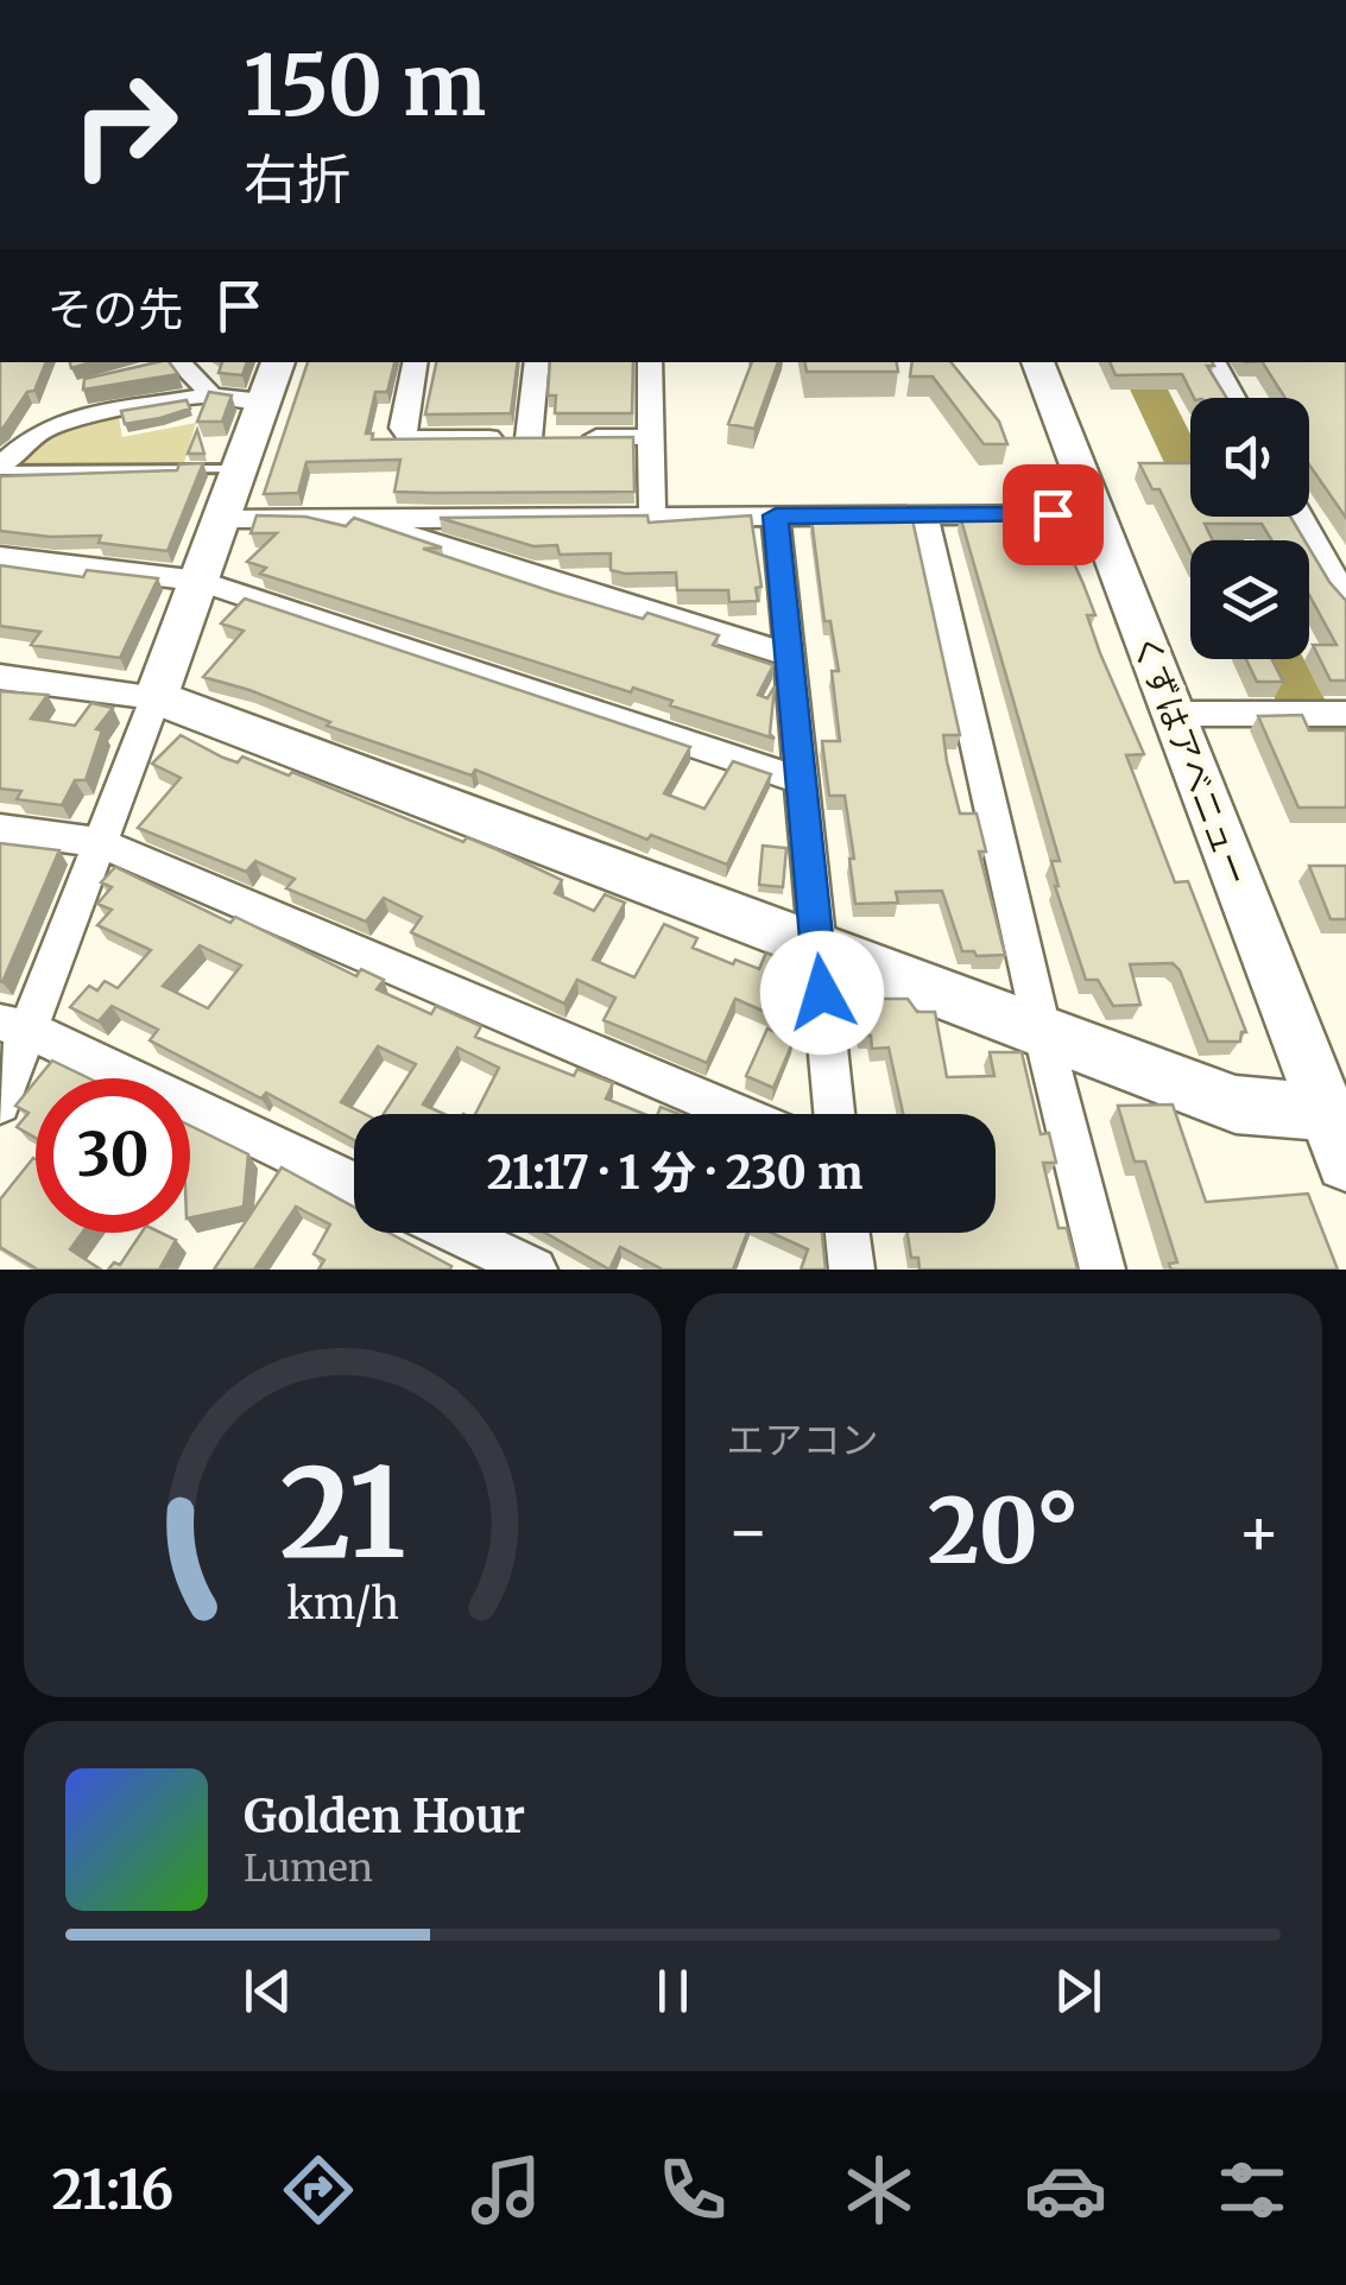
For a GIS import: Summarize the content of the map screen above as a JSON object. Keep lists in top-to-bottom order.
{
  "streets": {
    "street": ["くずはアベニュー"]
  },
  "page": {
    "turn": ["150 m", "右折"],
    "then": "その先",
    "limit": "30",
    "trip": "21:17 · 1 分 · 230 m",
    "tile": "エアコン",
    "heat": ["−", "20°", "+"],
    "song": ["Golden Hour", "Lumen"],
    "tabs": "21:16",
    "gauge": ["21", "km/h"]
  }
}
